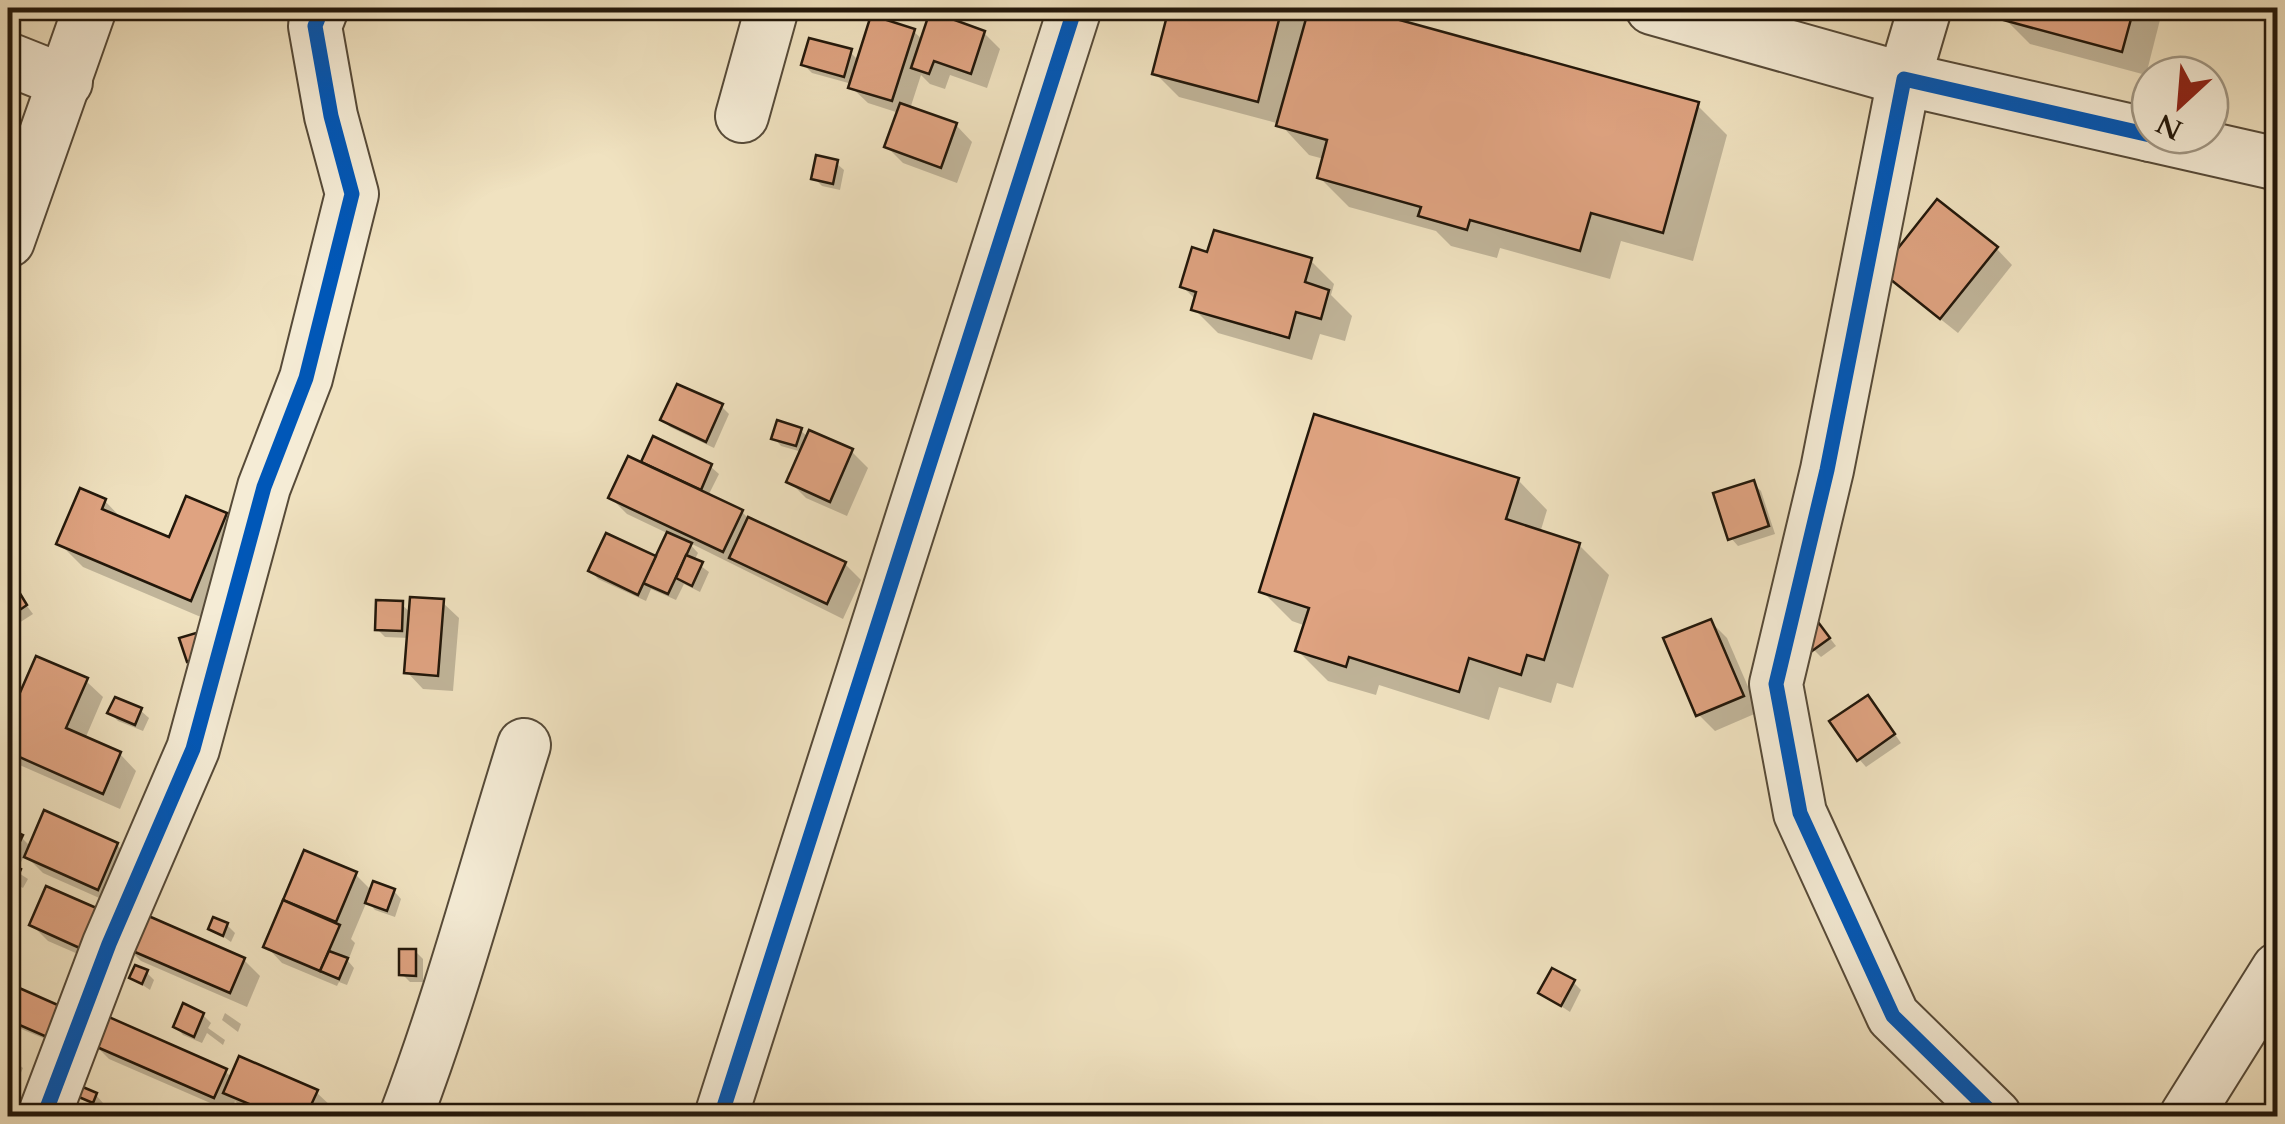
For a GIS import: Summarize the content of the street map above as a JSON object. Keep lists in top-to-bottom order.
{
  "north": "bottom left"
}
